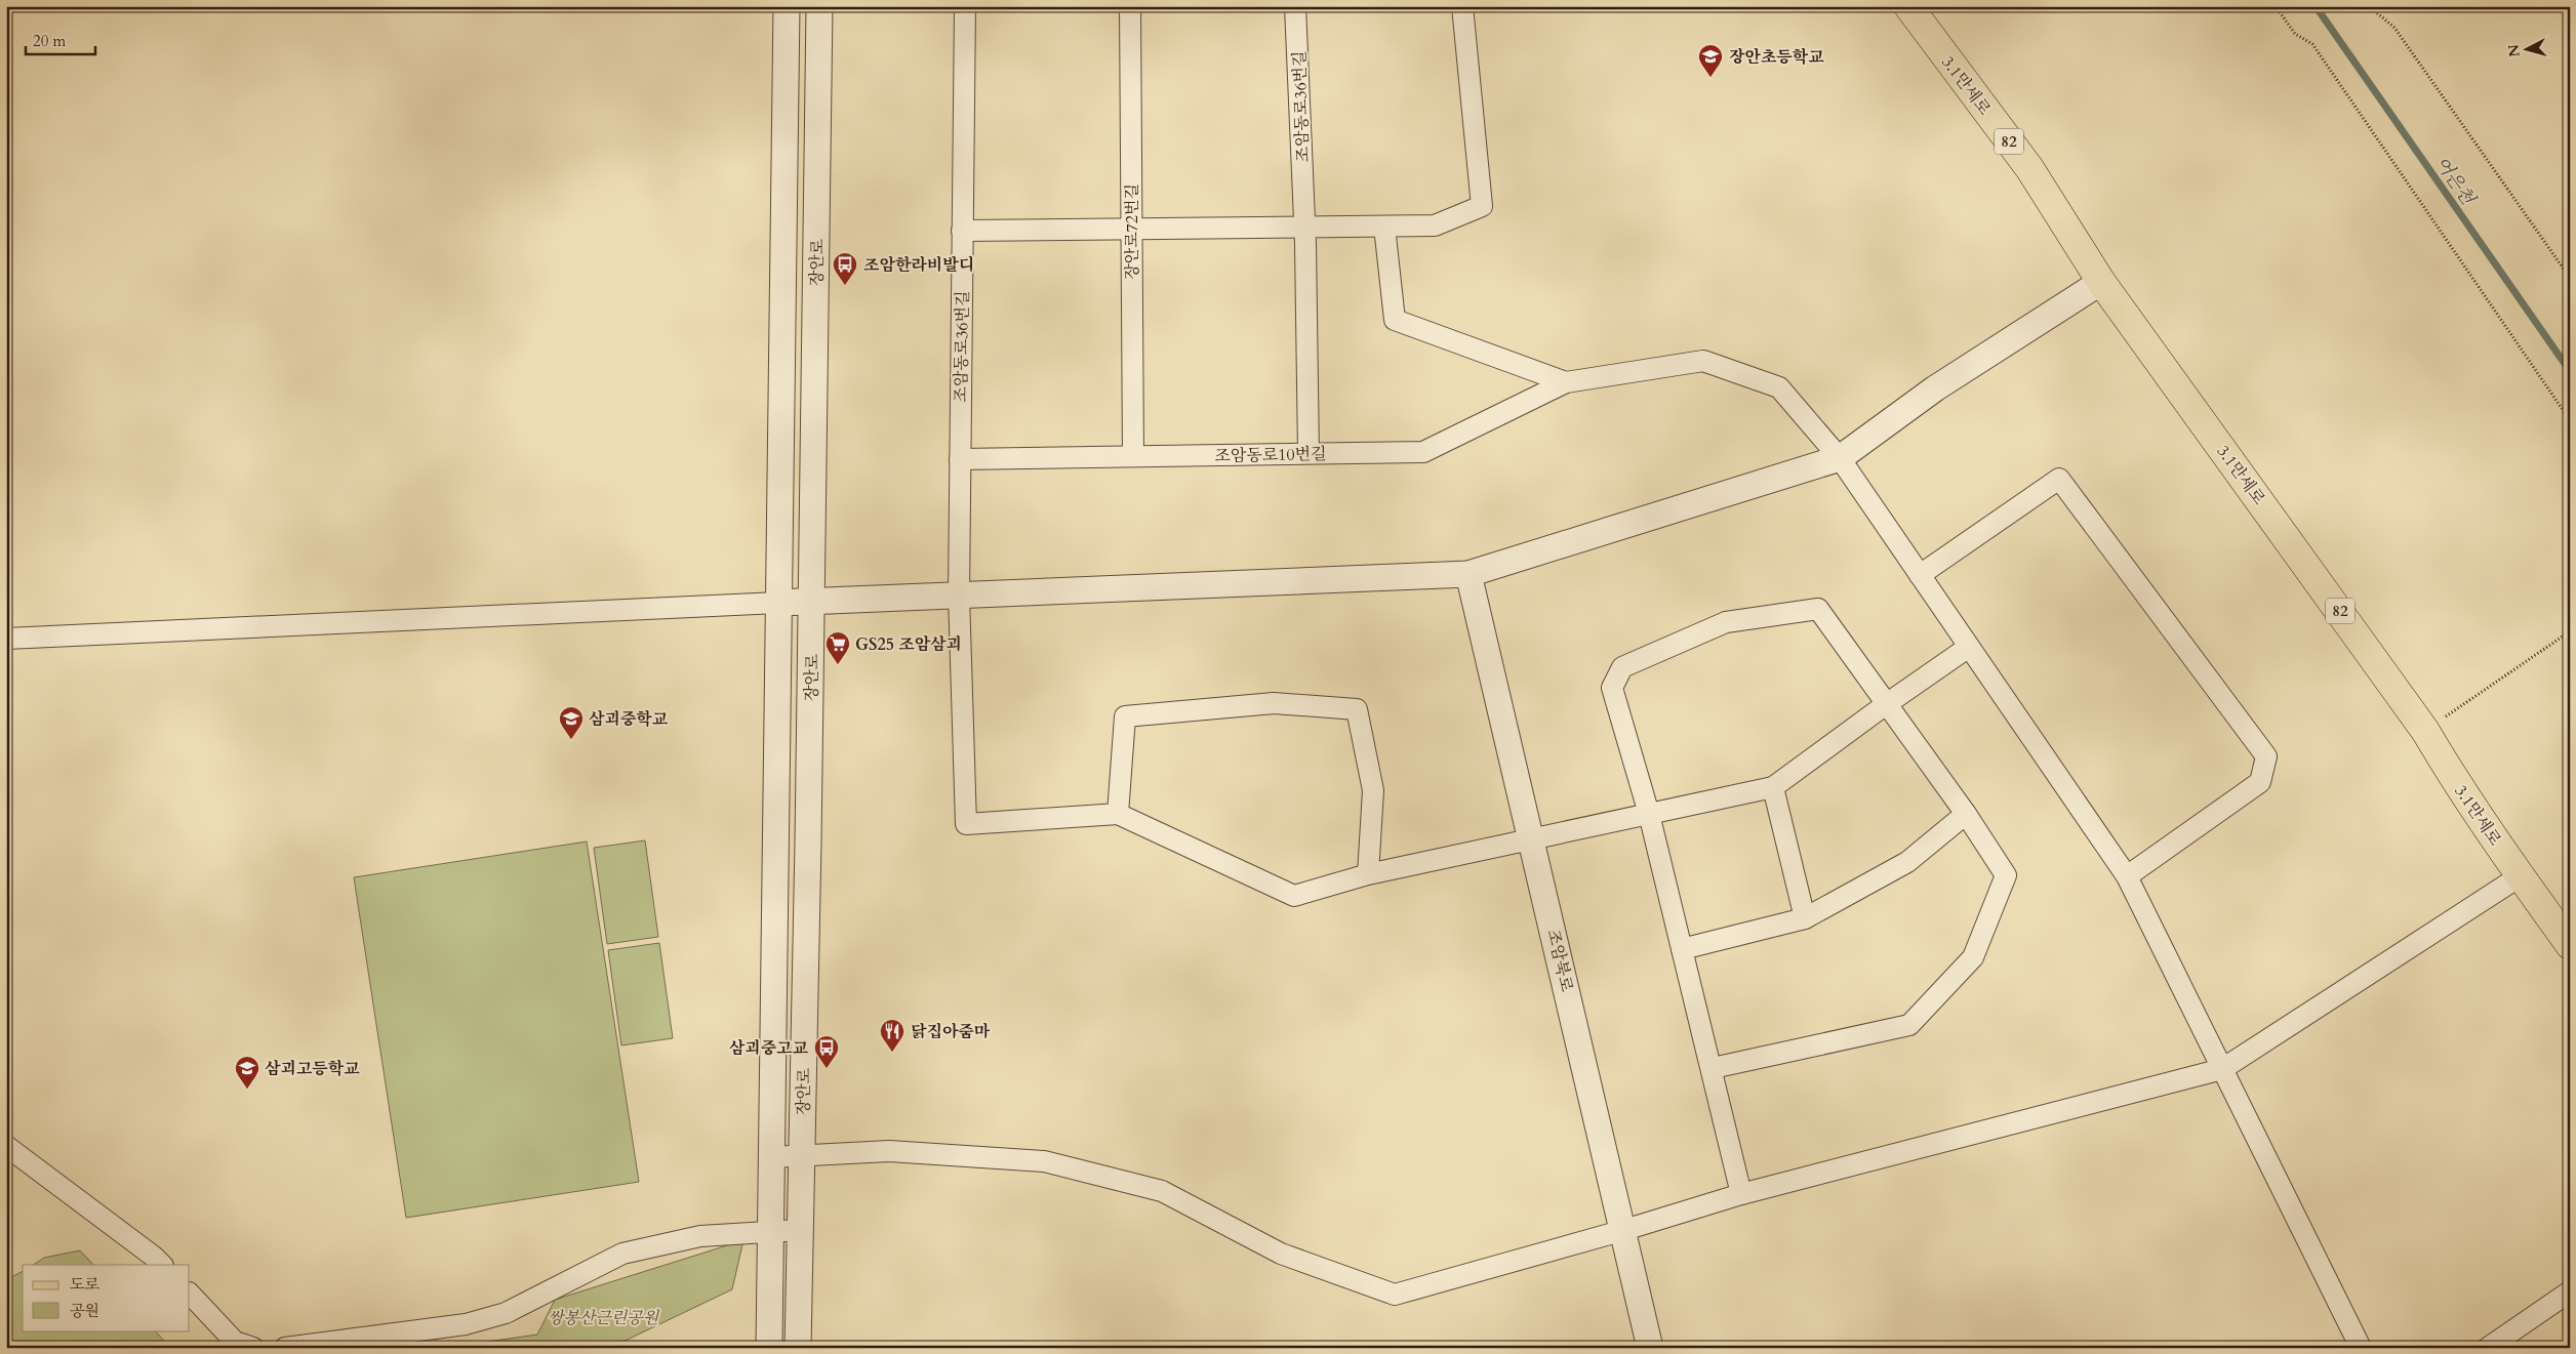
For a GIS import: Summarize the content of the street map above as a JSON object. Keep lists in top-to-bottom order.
{
  "streets": {
    "main road": ["3.1만세로", "82"],
    "street": [
      "조암동로36번길",
      "장안로72번길",
      "장안로",
      "조암동로10번길",
      "조암북로"
    ]
  },
  "crossings": [
    ["조암동로36번길", "조암동로10번길"],
    ["장안로72번길", "조암동로10번길"]
  ],
  "water": ["어은천"],
  "parks": ["쌍봉산근린공원"],
  "places": {
    "school or university": ["장안초등학교", "삼괴중학교", "삼괴고등학교"],
    "bus stop": ["조암한라비발디", "삼괴중고교"],
    "supermarket": ["GS25 조암삼괴"],
    "restaurant": ["닭집아줌마"]
  },
  "legend": ["도로", "공원"],
  "scale_bar": "20 m",
  "north": "left"
}
